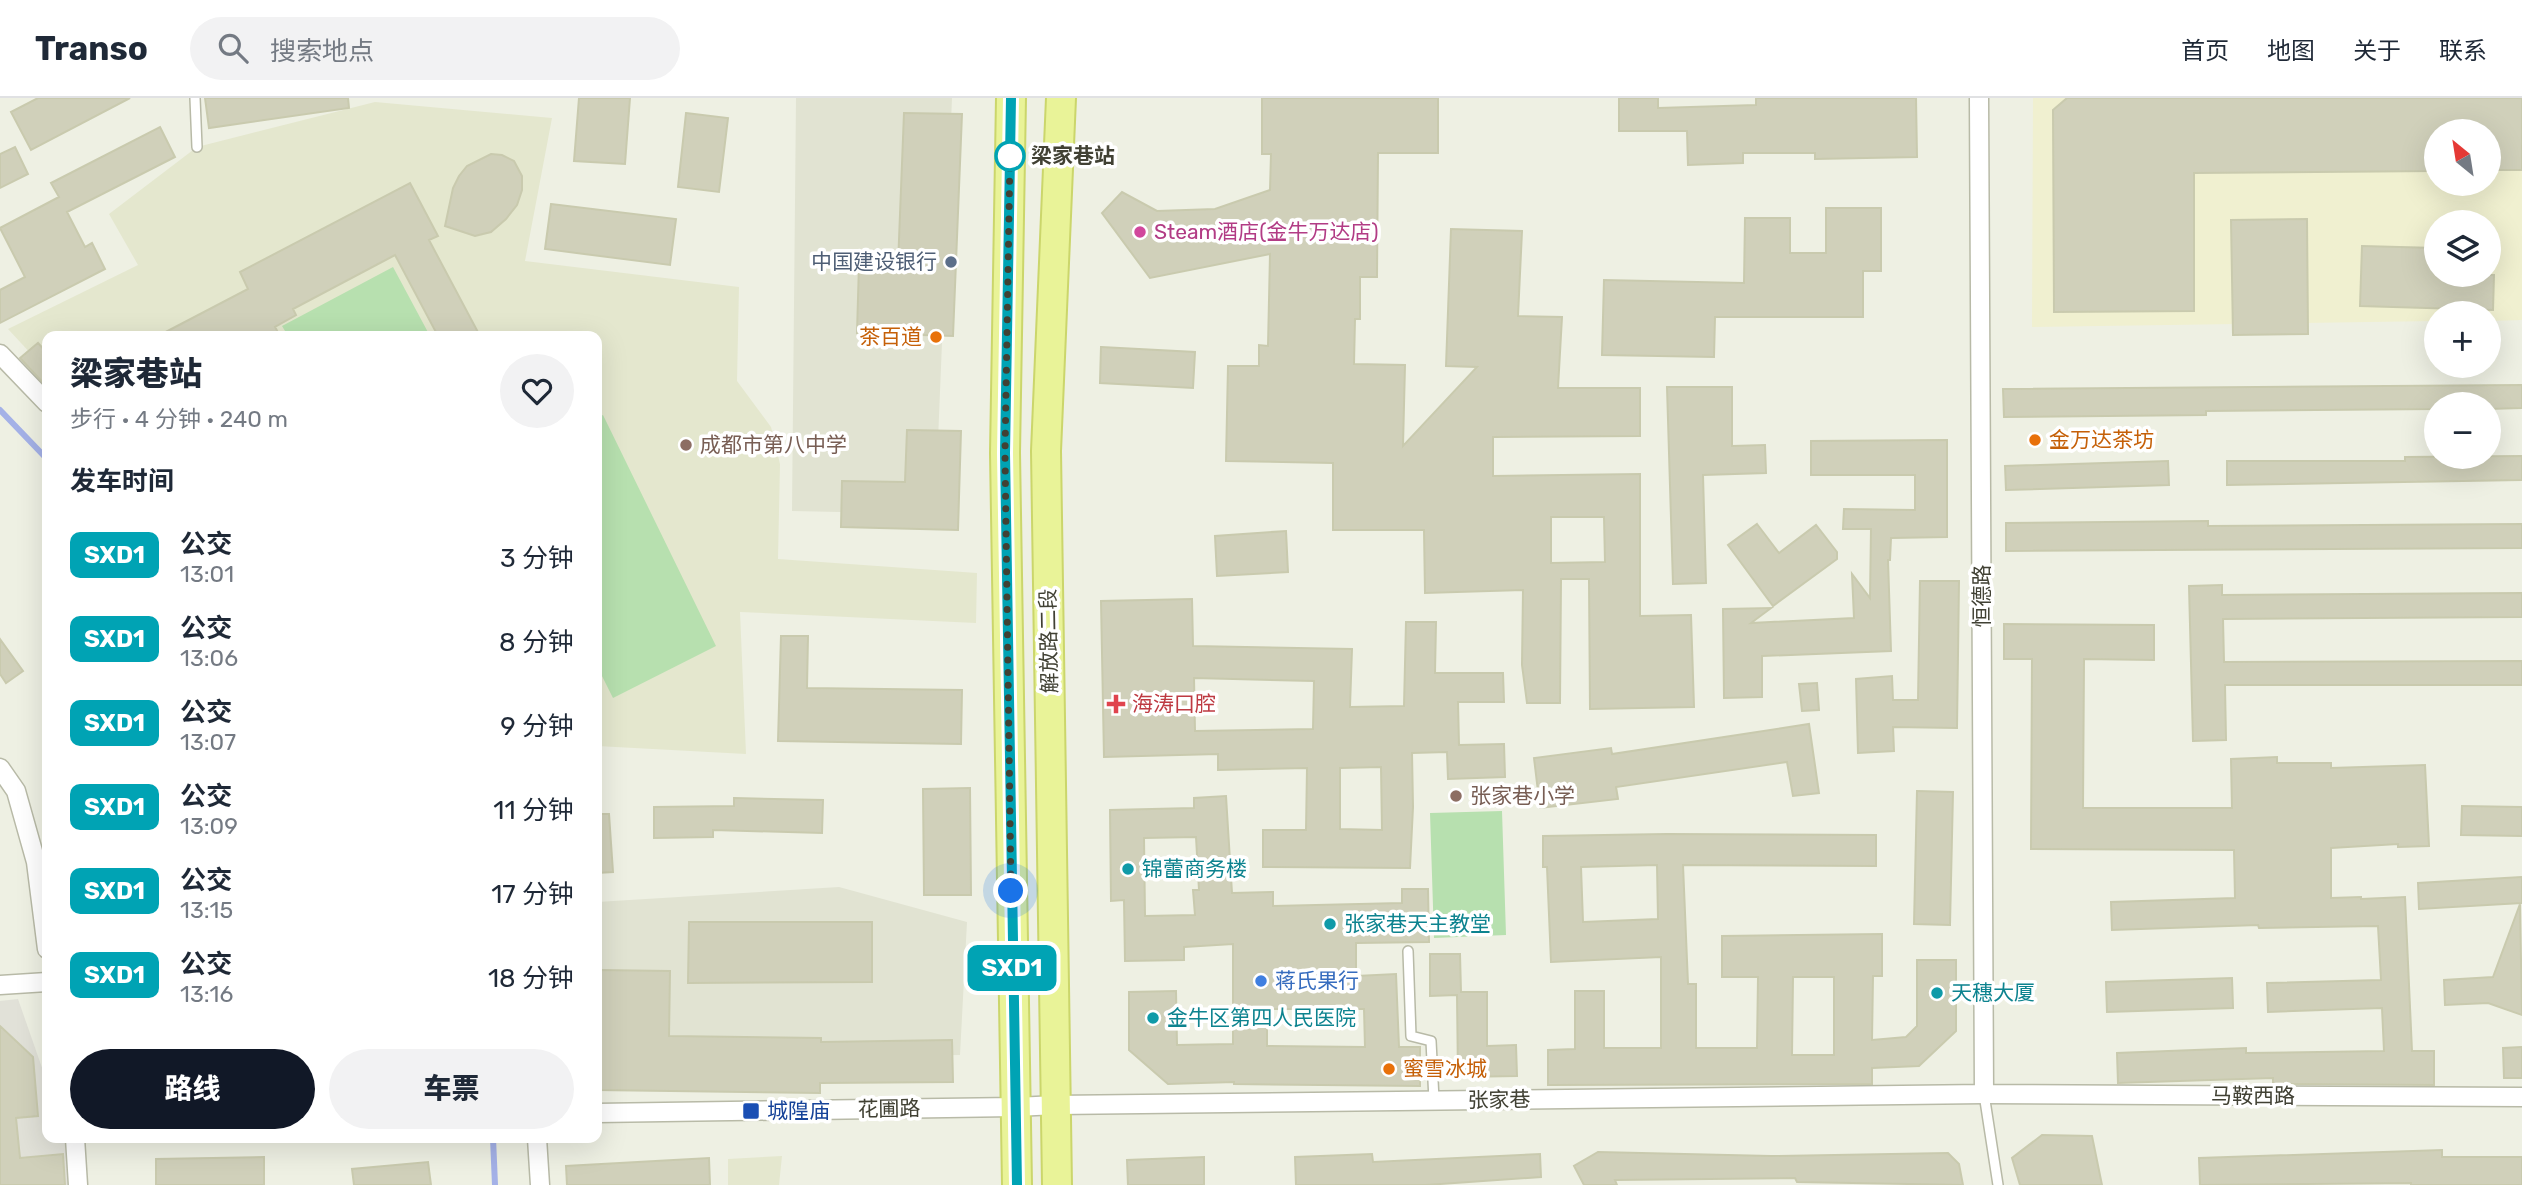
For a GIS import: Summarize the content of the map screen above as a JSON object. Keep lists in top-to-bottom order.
{
  "streets": {
    "main road": ["解放路二段"],
    "street": [
      "恒德路",
      "马鞍西路",
      "张家巷",
      "花圃路"
    ]
  },
  "crossings": [
    ["恒德路", "马鞍西路"],
    ["恒德路", "张家巷"],
    ["解放路二段", "张家巷"],
    ["解放路二段", "花圃路"],
    ["马鞍西路", "张家巷"],
    ["张家巷", "花圃路"]
  ],
  "places": {
    "other": [
      "梁家巷站",
      "Steam酒店(金牛万达店)",
      "中国建设银行",
      "茶百道",
      "金万达茶坊",
      "成都市第八中学",
      "张家巷小学",
      "锦蕾商务楼",
      "张家巷天主教堂",
      "蒋氏果行",
      "天穗大厦",
      "金牛区第四人民医院",
      "蜜雪冰城"
    ],
    "health": ["海涛口腔"],
    "transit": ["城隍庙"]
  },
  "lines": ["bus line SXD1"],
  "north": "top left",
  "page": {
    "header": "Transo",
    "search": "搜索地点",
    "nav": [
      "首页",
      "地图",
      "关于",
      "联系"
    ],
    "on_map": "SXD1",
    "map_buttons": ["+", "−"],
    "heading": [
      ["梁家巷站", "步行 · 4 分钟 · 240 m"],
      "发车时间"
    ],
    "list": [
      {
        "mark": "SXD1",
        "name": "公交",
        "note": "13:01",
        "value": "3 分钟"
      },
      {
        "mark": "SXD1",
        "name": "公交",
        "note": "13:06",
        "value": "8 分钟"
      },
      {
        "mark": "SXD1",
        "name": "公交",
        "note": "13:07",
        "value": "9 分钟"
      },
      {
        "mark": "SXD1",
        "name": "公交",
        "note": "13:09",
        "value": "11 分钟"
      },
      {
        "mark": "SXD1",
        "name": "公交",
        "note": "13:15",
        "value": "17 分钟"
      },
      {
        "mark": "SXD1",
        "name": "公交",
        "note": "13:16",
        "value": "18 分钟"
      }
    ],
    "buttons": ["路线", "车票"]
  }
}
